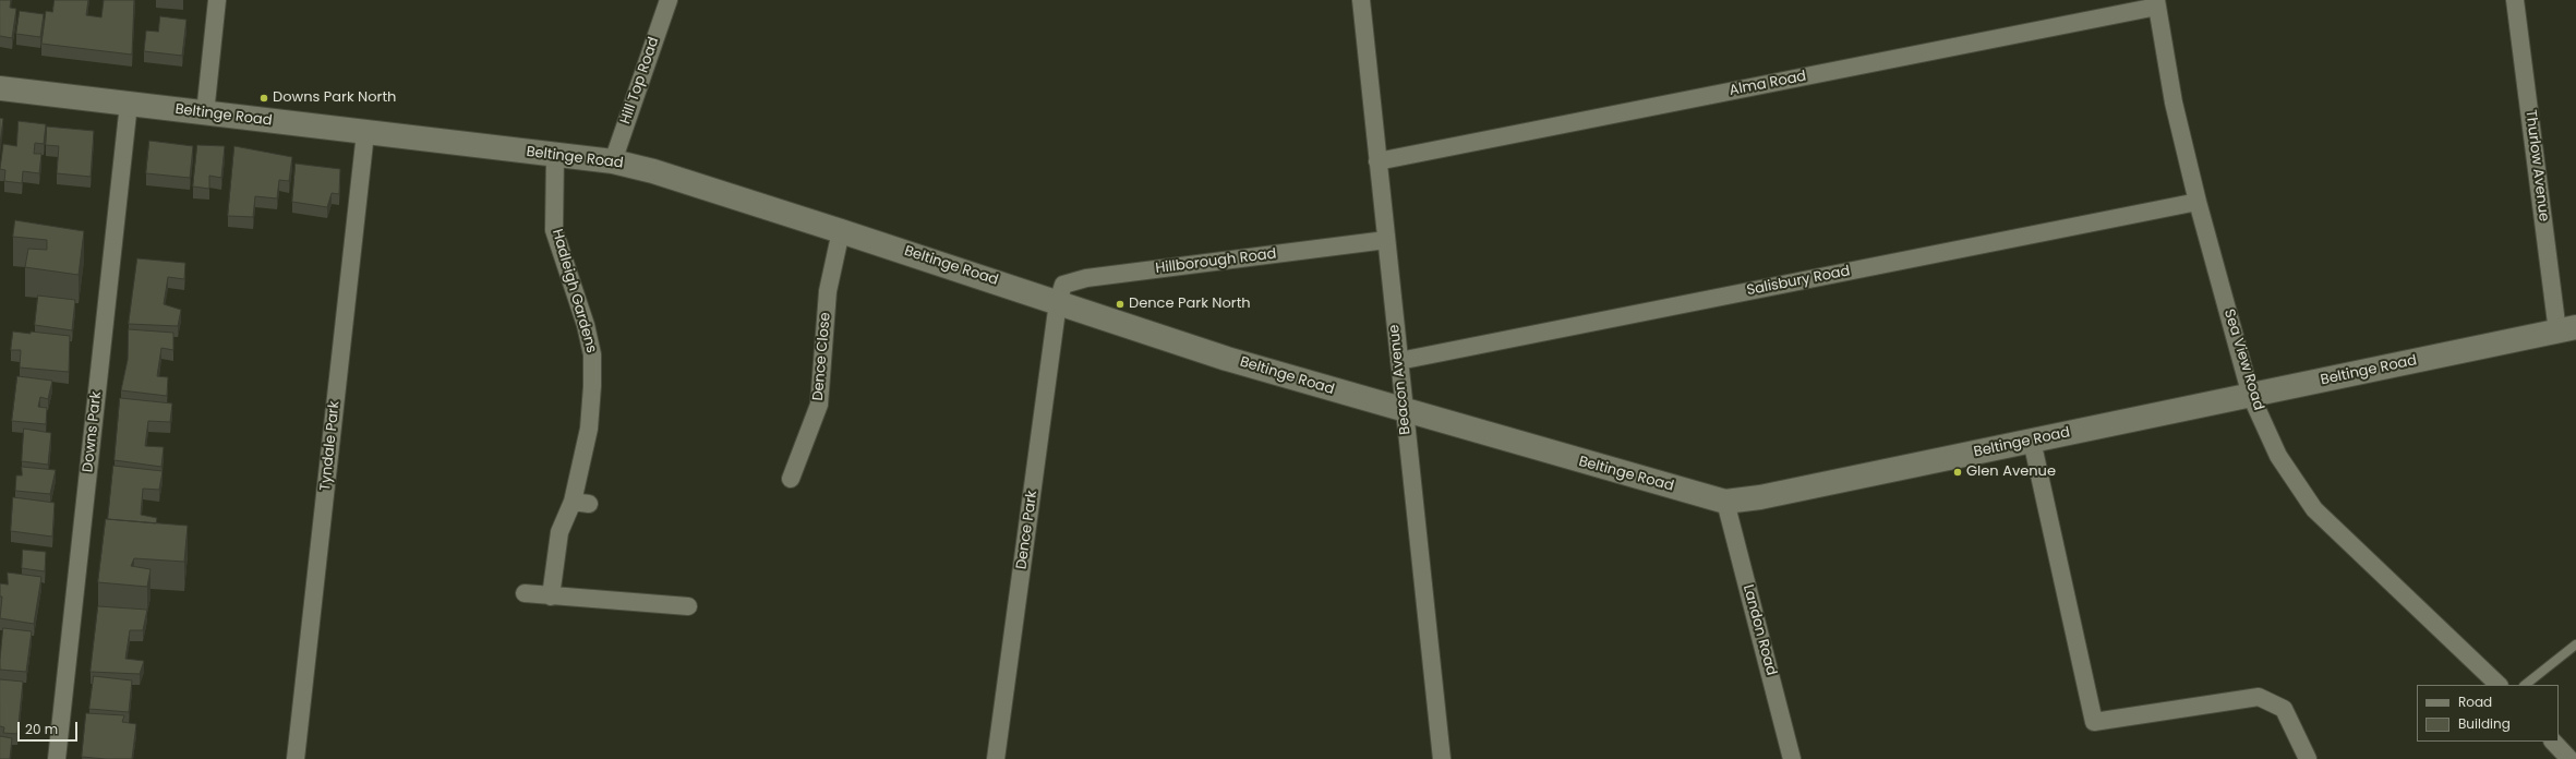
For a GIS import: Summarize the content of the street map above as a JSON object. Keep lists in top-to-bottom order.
{
  "streets": {
    "street": [
      "Hill Top Road",
      "Alma Road",
      "Beltinge Road",
      "Thurlow Avenue",
      "Hillborough Road",
      "Salisbury Road",
      "Hadleigh Gardens",
      "Dence Close",
      "Sea View Road",
      "Beacon Avenue",
      "Downs Park",
      "Tyndale Park",
      "Dence Park",
      "Landon Road"
    ]
  },
  "crossings": [
    ["Hill Top Road", "Beltinge Road"],
    ["Alma Road", "Sea View Road"],
    ["Alma Road", "Beacon Avenue"],
    ["Beltinge Road", "Thurlow Avenue"],
    ["Beltinge Road", "Hillborough Road"],
    ["Beltinge Road", "Hadleigh Gardens"],
    ["Beltinge Road", "Dence Close"],
    ["Beltinge Road", "Sea View Road"],
    ["Beltinge Road", "Beacon Avenue"],
    ["Beltinge Road", "Downs Park"],
    ["Beltinge Road", "Tyndale Park"],
    ["Beltinge Road", "Dence Park"],
    ["Beltinge Road", "Landon Road"],
    ["Hillborough Road", "Beacon Avenue"],
    ["Hillborough Road", "Dence Park"],
    ["Salisbury Road", "Sea View Road"],
    ["Salisbury Road", "Beacon Avenue"]
  ],
  "places": ["Downs Park North", "Dence Park North", "Glen Avenue"],
  "legend": ["Road", "Building"],
  "scale_bar": "20 m"
}
